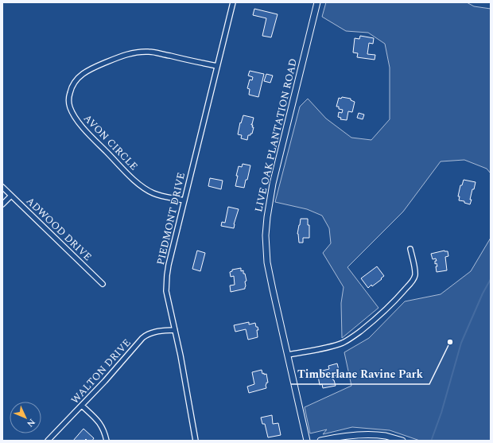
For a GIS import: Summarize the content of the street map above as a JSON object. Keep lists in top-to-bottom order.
{
  "streets": {
    "street": [
      "LIVE OAK PLANTATION ROAD",
      "AVON CIRCLE",
      "PIEDMONT DRIVE",
      "ADWOOD DRIVE",
      "WALTON DRIVE"
    ]
  },
  "crossings": [
    ["AVON CIRCLE", "PIEDMONT DRIVE"],
    ["PIEDMONT DRIVE", "WALTON DRIVE"]
  ],
  "places": ["Timberlane Ravine Park"],
  "north": "bottom right"
}
